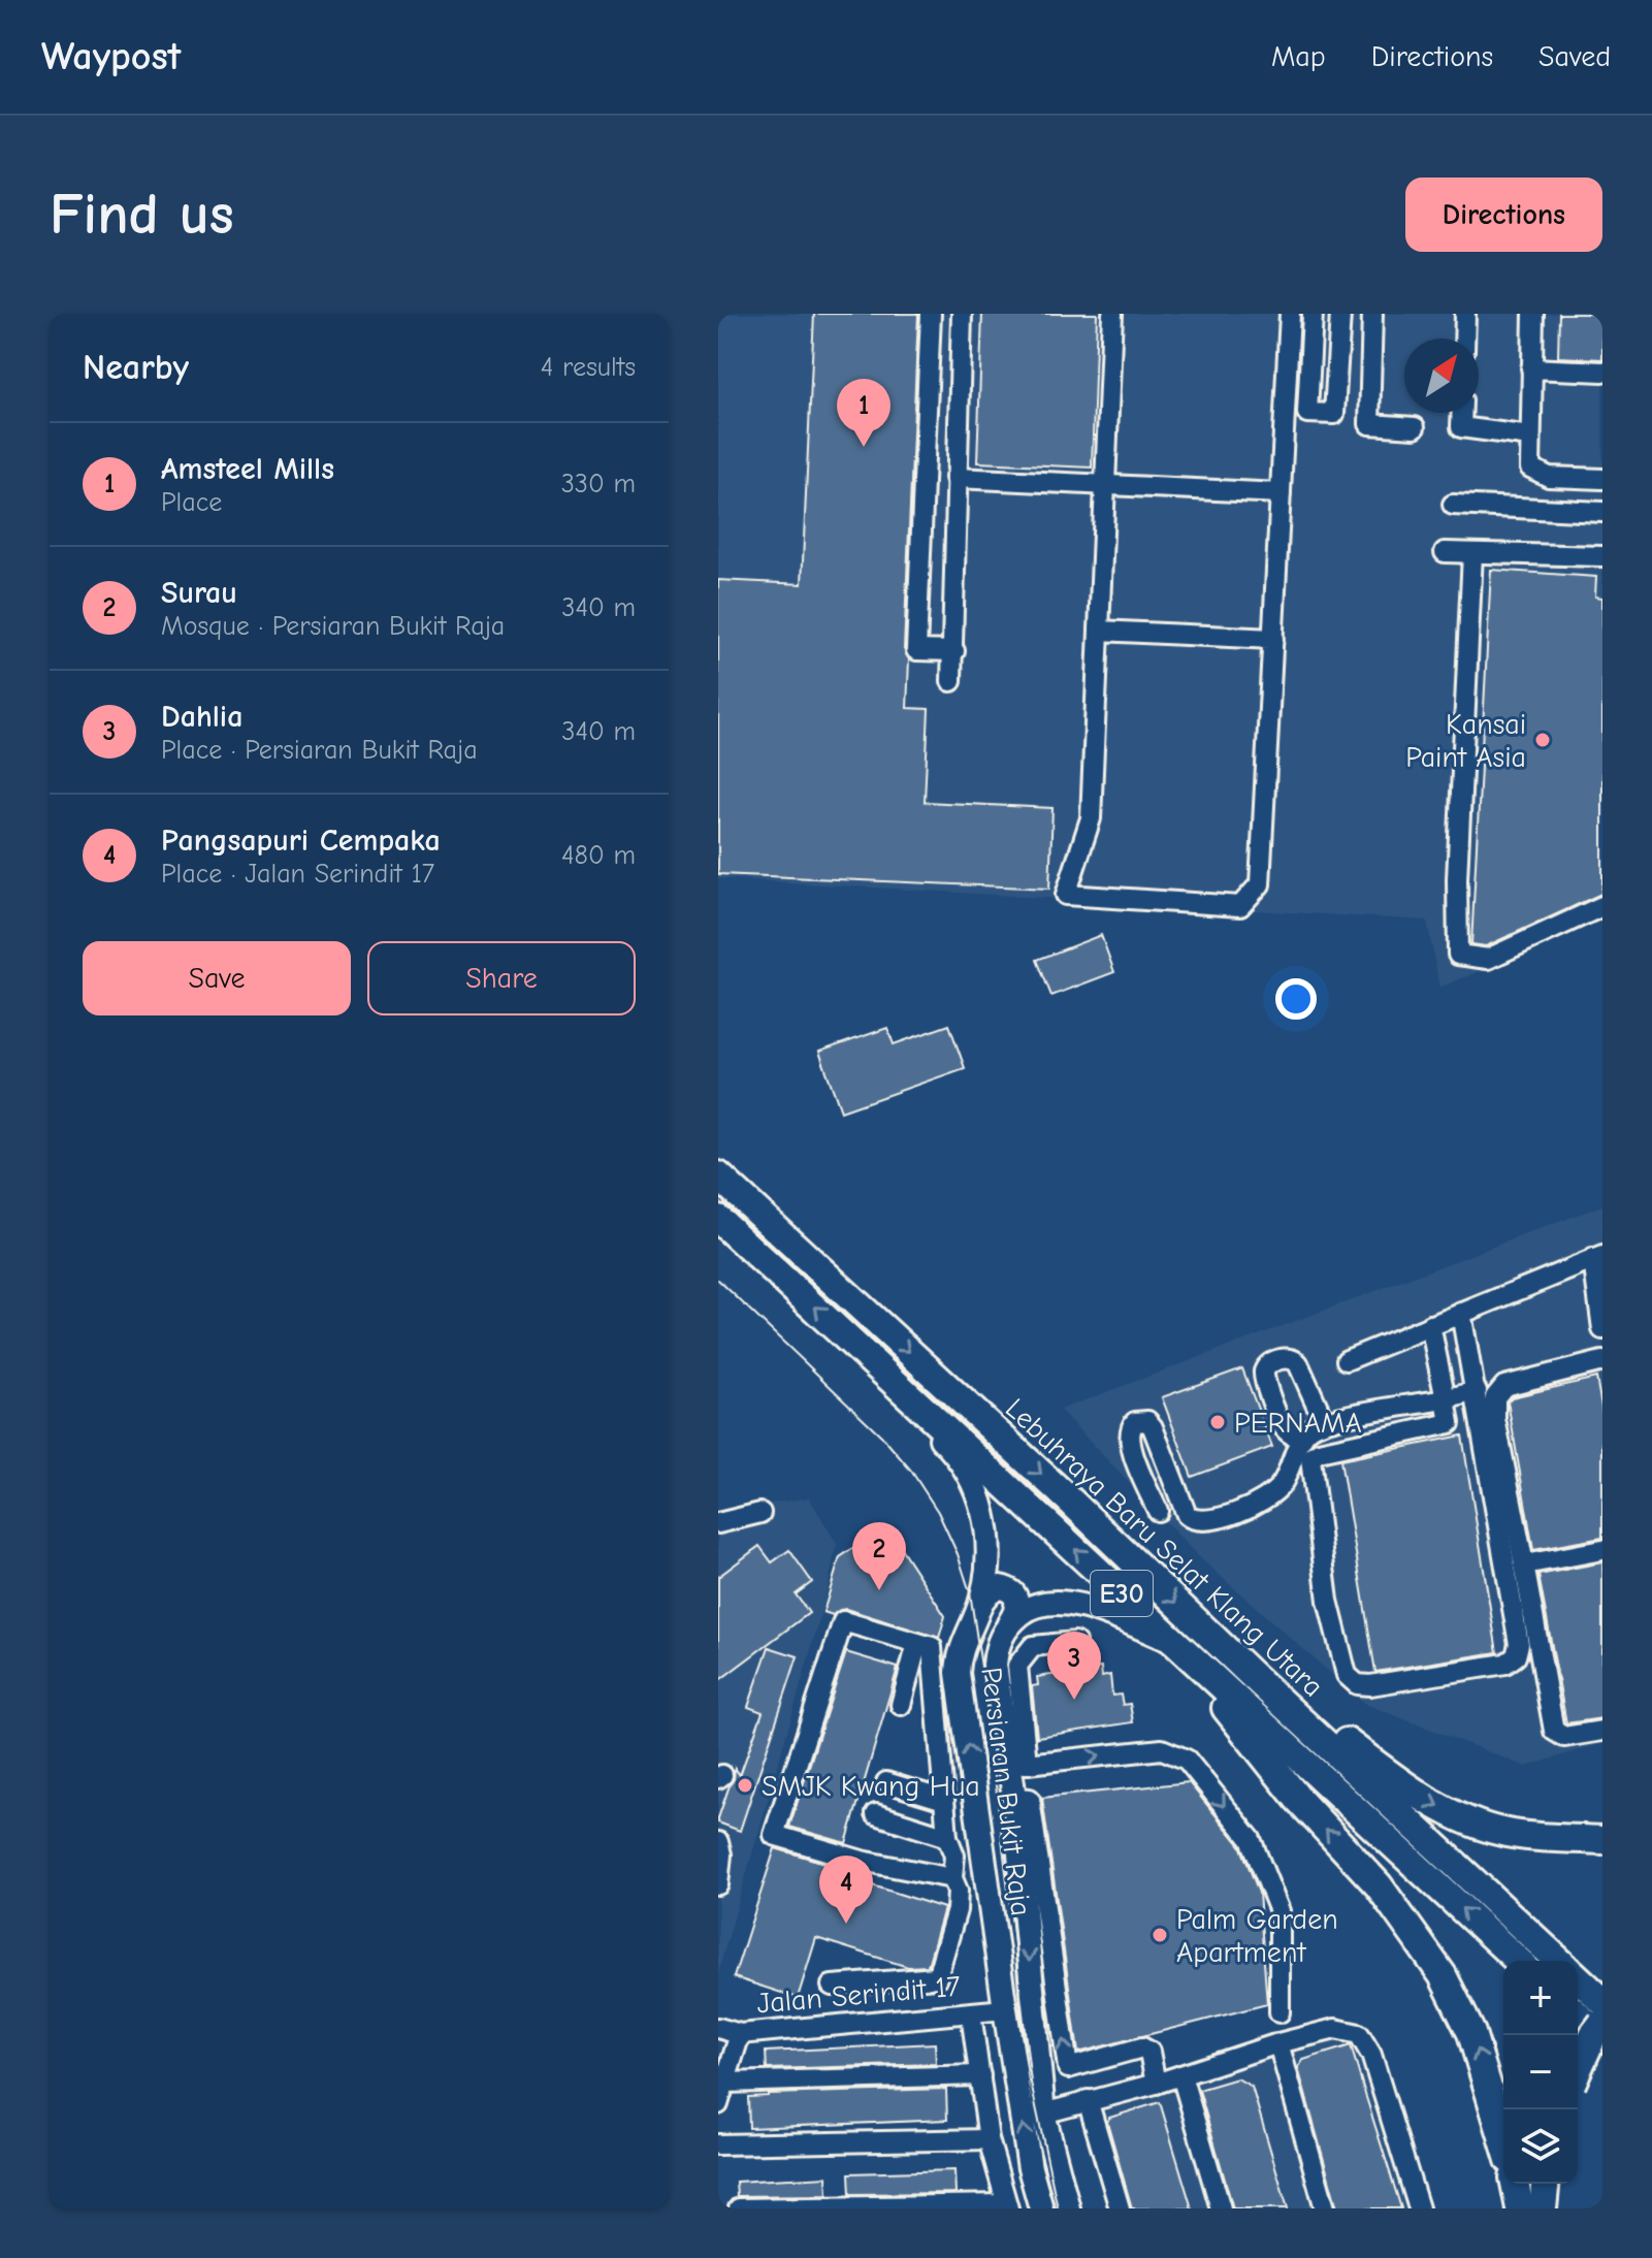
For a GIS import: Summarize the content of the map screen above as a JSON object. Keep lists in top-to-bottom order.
{
  "streets": {
    "highway": ["Lebuhraya Baru Selat Klang Utara", "E30"],
    "main road": ["Persiaran Bukit Raja"],
    "street": ["Jalan Serindit 17"]
  },
  "crossings": [
    ["E30", "Persiaran Bukit Raja"],
    ["Persiaran Bukit Raja", "Jalan Serindit 17"]
  ],
  "places": [
    "Kansai Paint Asia",
    "PERNAMA",
    "SMJK Kwang Hua",
    "Palm Garden Apartment"
  ],
  "north": "top right",
  "page": {
    "header": "Waypost",
    "nav": ["Map", "Directions", "Saved"],
    "buttons": [
      "Directions",
      ["Save", "Share"]
    ],
    "title": "Find us",
    "heading": ["Nearby", "4 results"],
    "pins": [
      "1",
      "2",
      "3",
      "4"
    ],
    "list": [
      {
        "mark": "1",
        "name": "Amsteel Mills",
        "note": "Place",
        "value": "330 m"
      },
      {
        "mark": "2",
        "name": "Surau",
        "note": "Mosque · Persiaran Bukit Raja",
        "value": "340 m"
      },
      {
        "mark": "3",
        "name": "Dahlia",
        "note": "Place · Persiaran Bukit Raja",
        "value": "340 m"
      },
      {
        "mark": "4",
        "name": "Pangsapuri Cempaka",
        "note": "Place · Jalan Serindit 17",
        "value": "480 m"
      }
    ],
    "map_buttons": ["+", "−"]
  }
}
